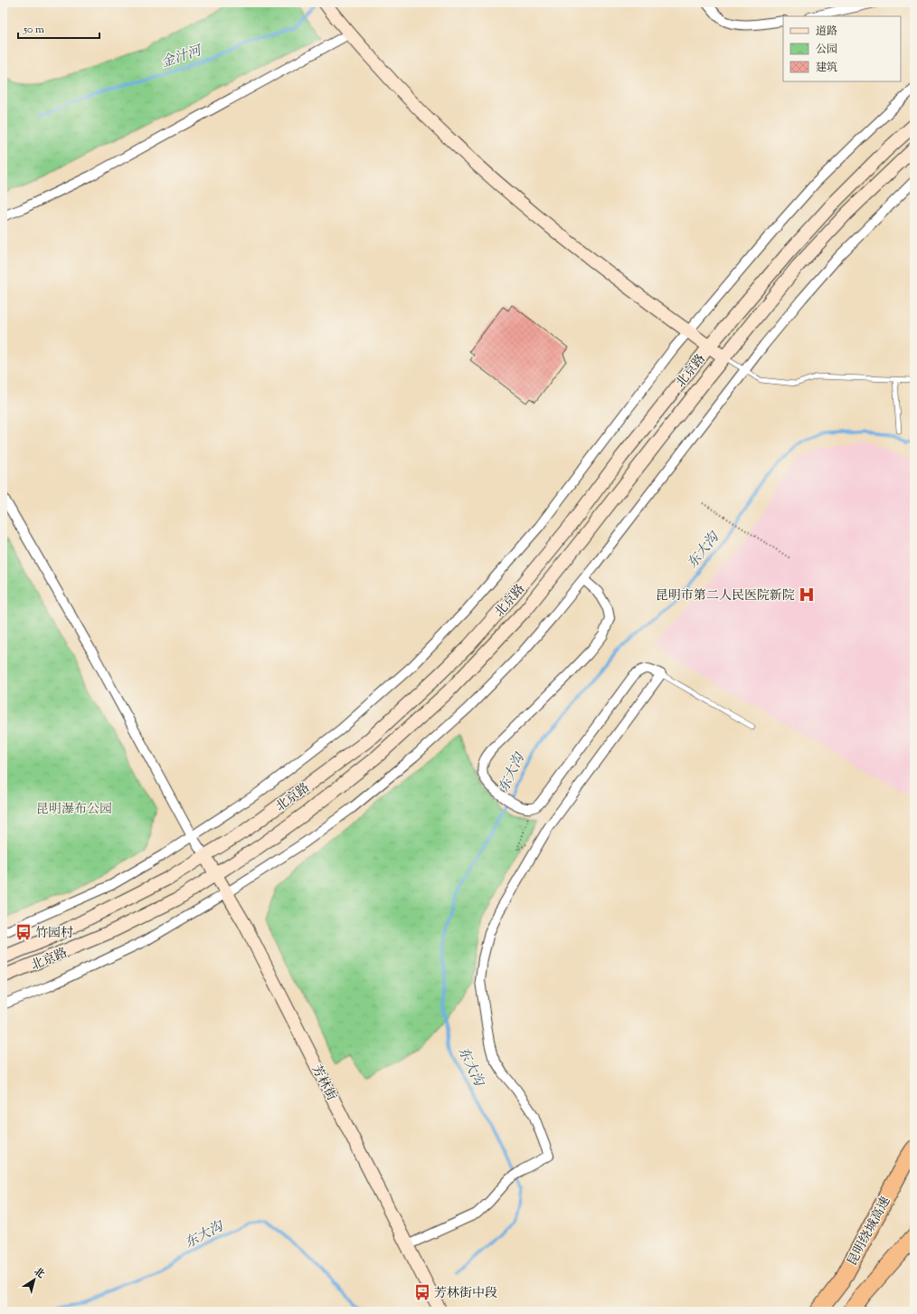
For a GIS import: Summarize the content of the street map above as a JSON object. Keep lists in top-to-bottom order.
{
  "streets": {
    "highway": ["昆明绕城高速"],
    "main road": ["北京路", "芳林街"]
  },
  "crossings": [
    ["北京路", "芳林街"]
  ],
  "water": ["金汁河", "东大沟"],
  "parks": ["昆明瀑布公园"],
  "places": {
    "hospital": ["昆明市第二人民医院新院"],
    "bus stop": ["竹园村", "芳林街中段"]
  },
  "legend": ["道路", "公园", "建筑"],
  "scale_bar": "50 m",
  "north": "top right"
}
